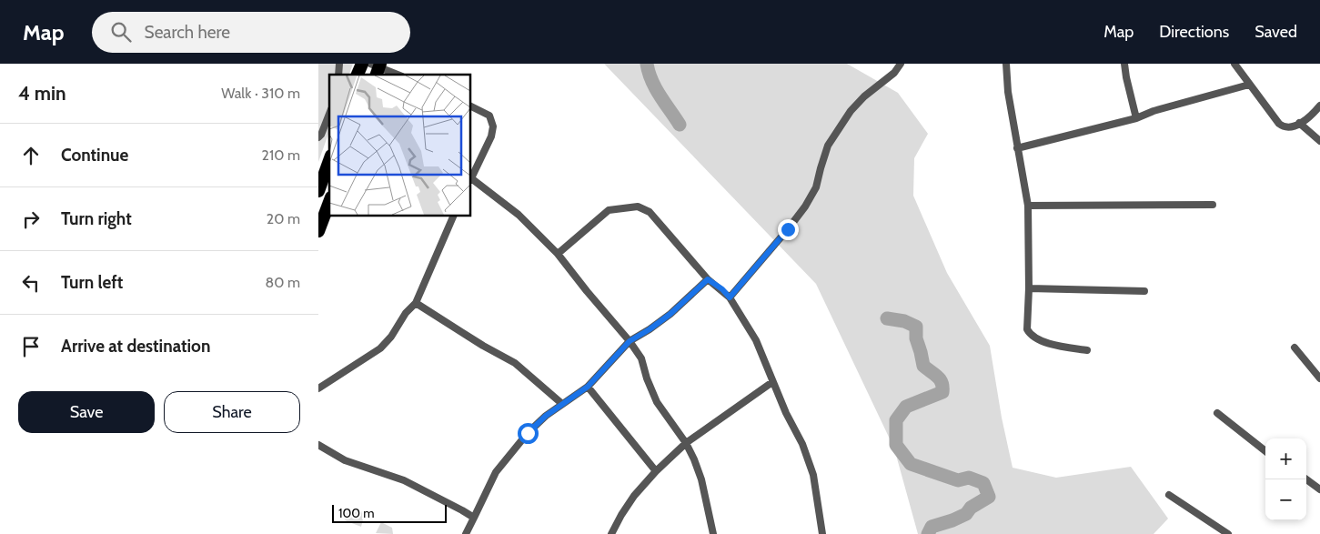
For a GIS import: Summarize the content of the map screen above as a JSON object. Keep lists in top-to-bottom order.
{
  "scale_bar": "100 m",
  "page": {
    "header": "Map",
    "search": "Search here",
    "nav": ["Map", "Directions", "Saved"],
    "heading": ["4 min", "Walk · 310 m"],
    "list": [
      ["Continue", "210 m"],
      ["Turn right", "20 m"],
      ["Turn left", "80 m"],
      "Arrive at destination"
    ],
    "buttons": ["Save", "Share"],
    "map_buttons": ["+", "−"],
    "scale": "100 m"
  }
}
